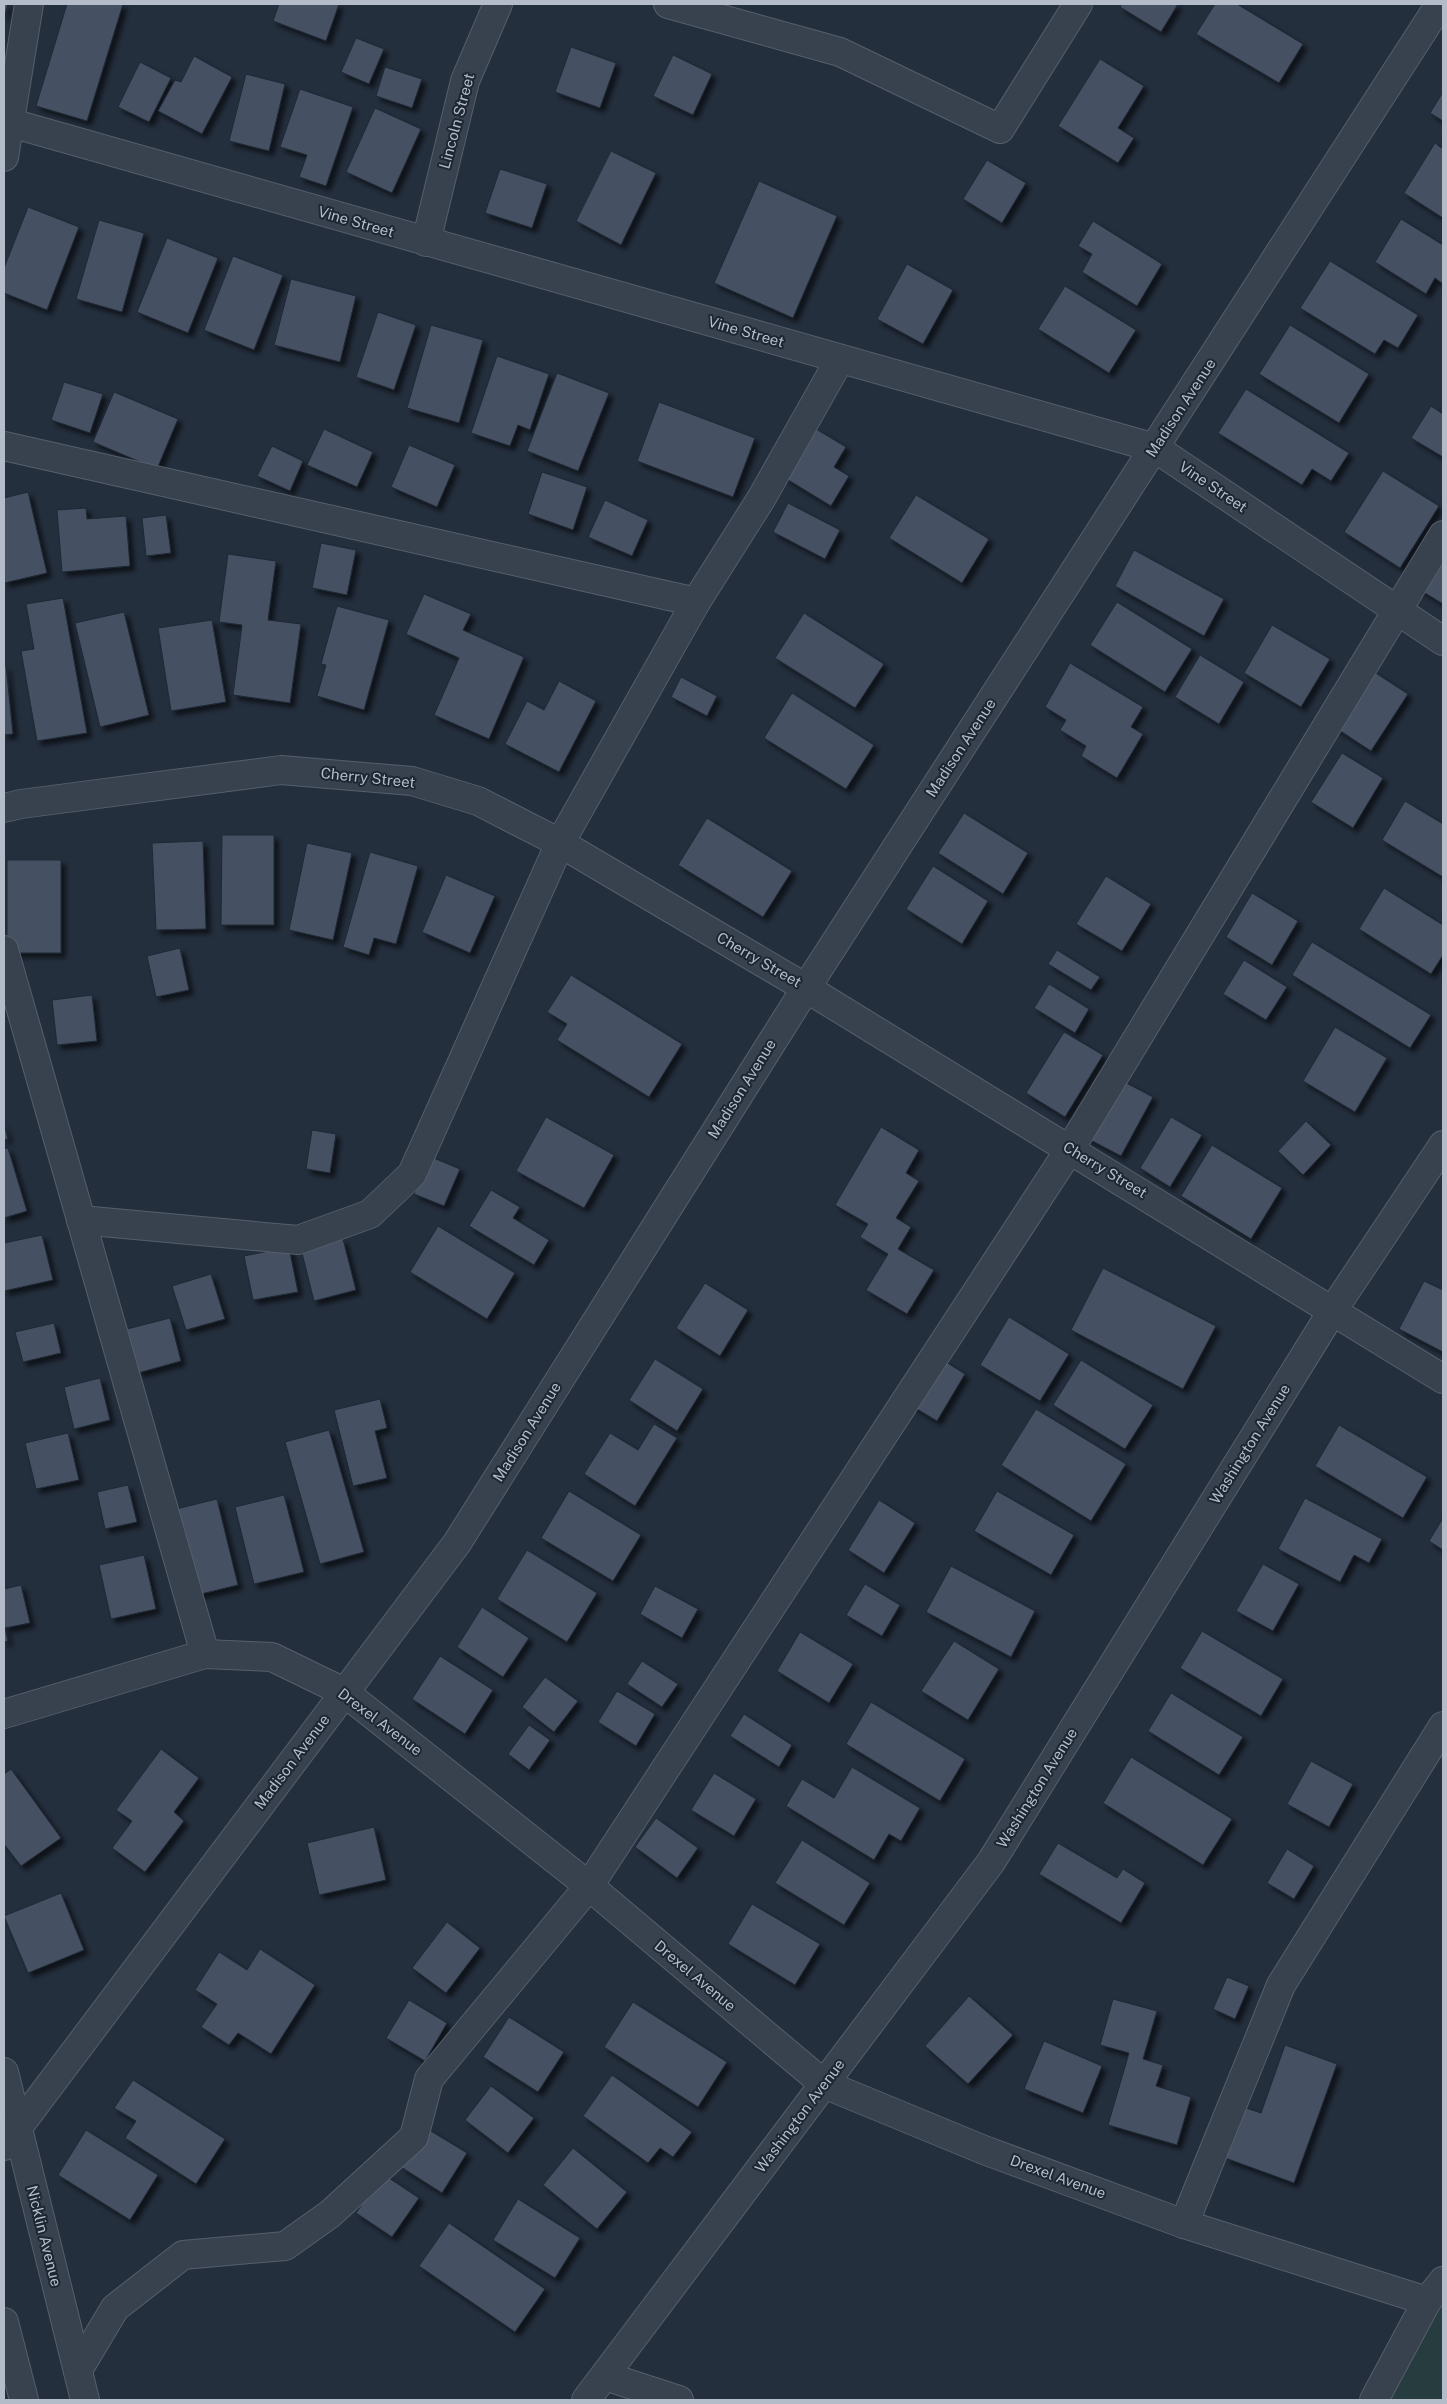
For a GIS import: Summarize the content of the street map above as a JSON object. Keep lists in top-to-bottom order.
{
  "streets": {
    "street": [
      "Lincoln Street",
      "Vine Street",
      "Madison Avenue",
      "Cherry Street",
      "Washington Avenue",
      "Drexel Avenue",
      "Nicklin Avenue"
    ]
  },
  "crossings": [
    ["Lincoln Street", "Vine Street"],
    ["Vine Street", "Madison Avenue"],
    ["Madison Avenue", "Cherry Street"],
    ["Madison Avenue", "Drexel Avenue"],
    ["Madison Avenue", "Nicklin Avenue"],
    ["Cherry Street", "Washington Avenue"],
    ["Washington Avenue", "Drexel Avenue"]
  ]
}
